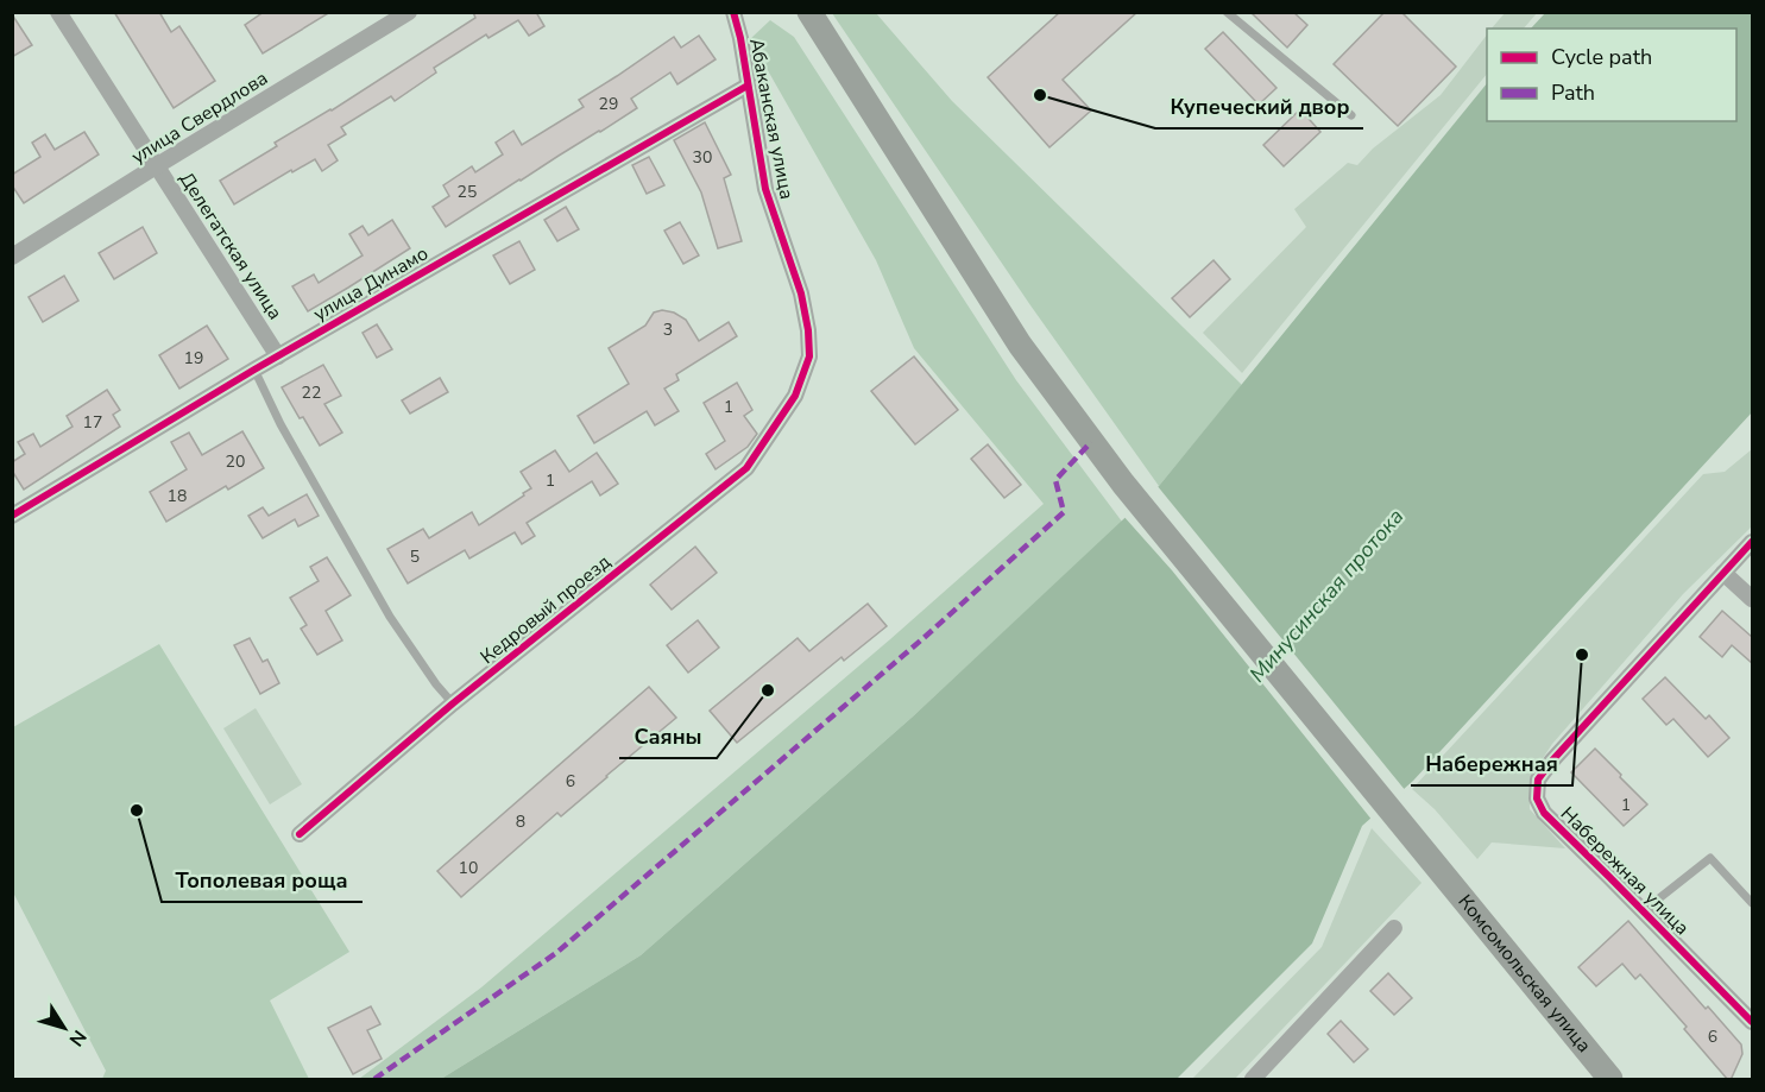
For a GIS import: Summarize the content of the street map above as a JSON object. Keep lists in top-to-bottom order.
{
  "streets": {
    "main road": ["Комсомольская улица"],
    "street": [
      "улица Свердлова",
      "Абаканская улица",
      "Делегатская улица",
      "улица Динамо",
      "Кедровый проезд",
      "Набережная улица"
    ]
  },
  "crossings": [
    ["улица Свердлова", "Делегатская улица"],
    ["Абаканская улица", "улица Динамо"],
    ["Абаканская улица", "Кедровый проезд"],
    ["Делегатская улица", "улица Динамо"]
  ],
  "water": ["Минусинская протока"],
  "places": [
    "Купеческий двор",
    "Набережная",
    "Саяны",
    "Тополевая роща"
  ],
  "house_numbers": [
    "29",
    "30",
    "25",
    "3",
    "19",
    "22",
    "1",
    "17",
    "20",
    "1",
    "18",
    "5",
    "6",
    "1",
    "8",
    "10",
    "6"
  ],
  "legend": ["Cycle path", "Path"],
  "north": "bottom right"
}
